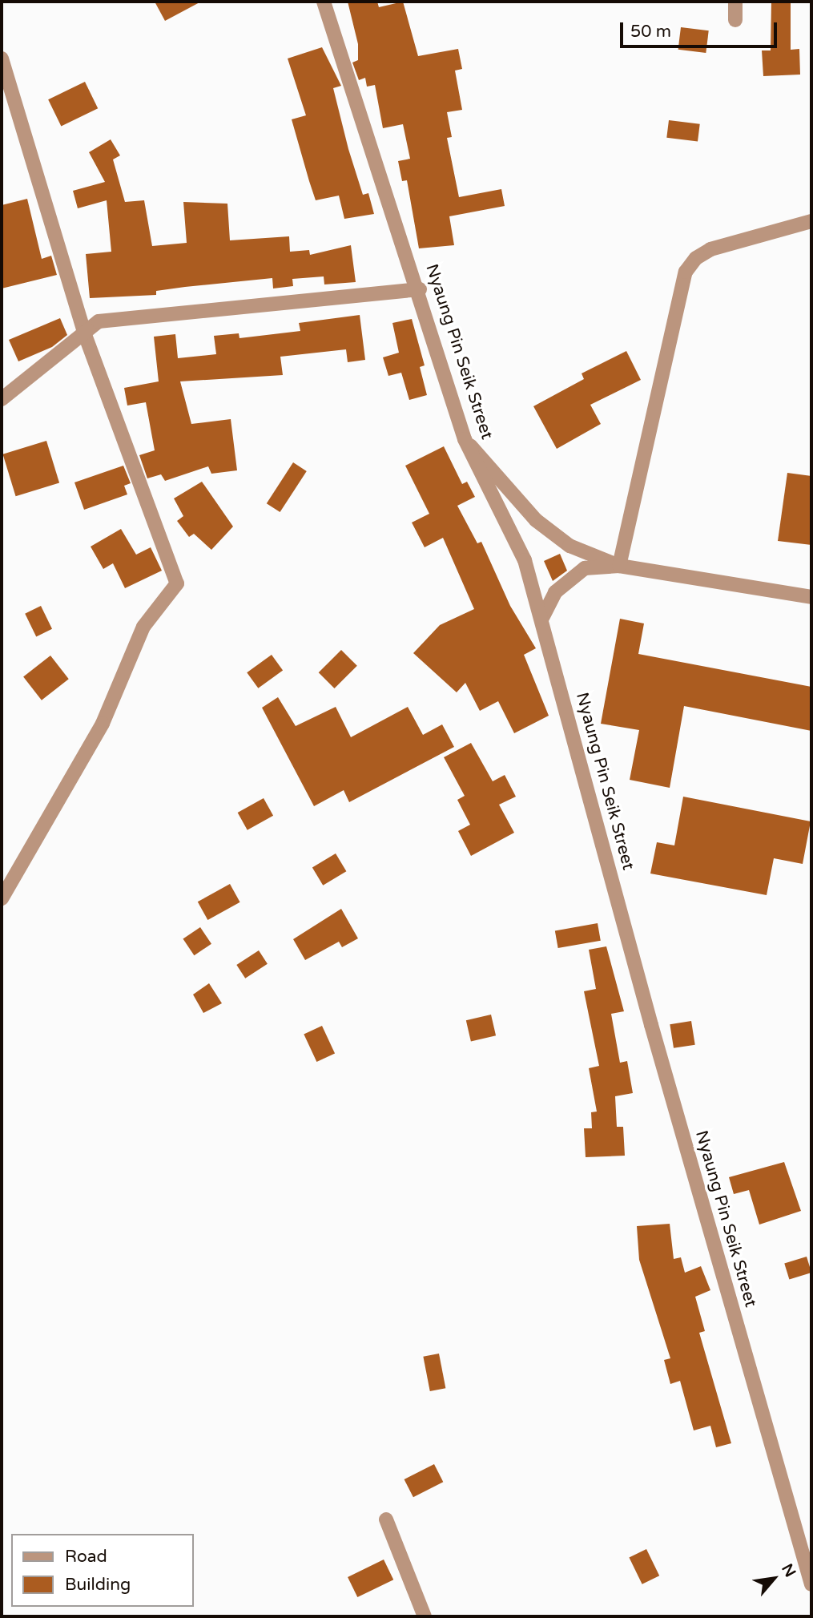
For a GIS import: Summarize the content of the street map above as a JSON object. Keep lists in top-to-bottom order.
{
  "streets": {
    "street": ["Nyaung Pin Seik Street"]
  },
  "legend": ["Road", "Building"],
  "scale_bar": "50 m",
  "north": "top right"
}
